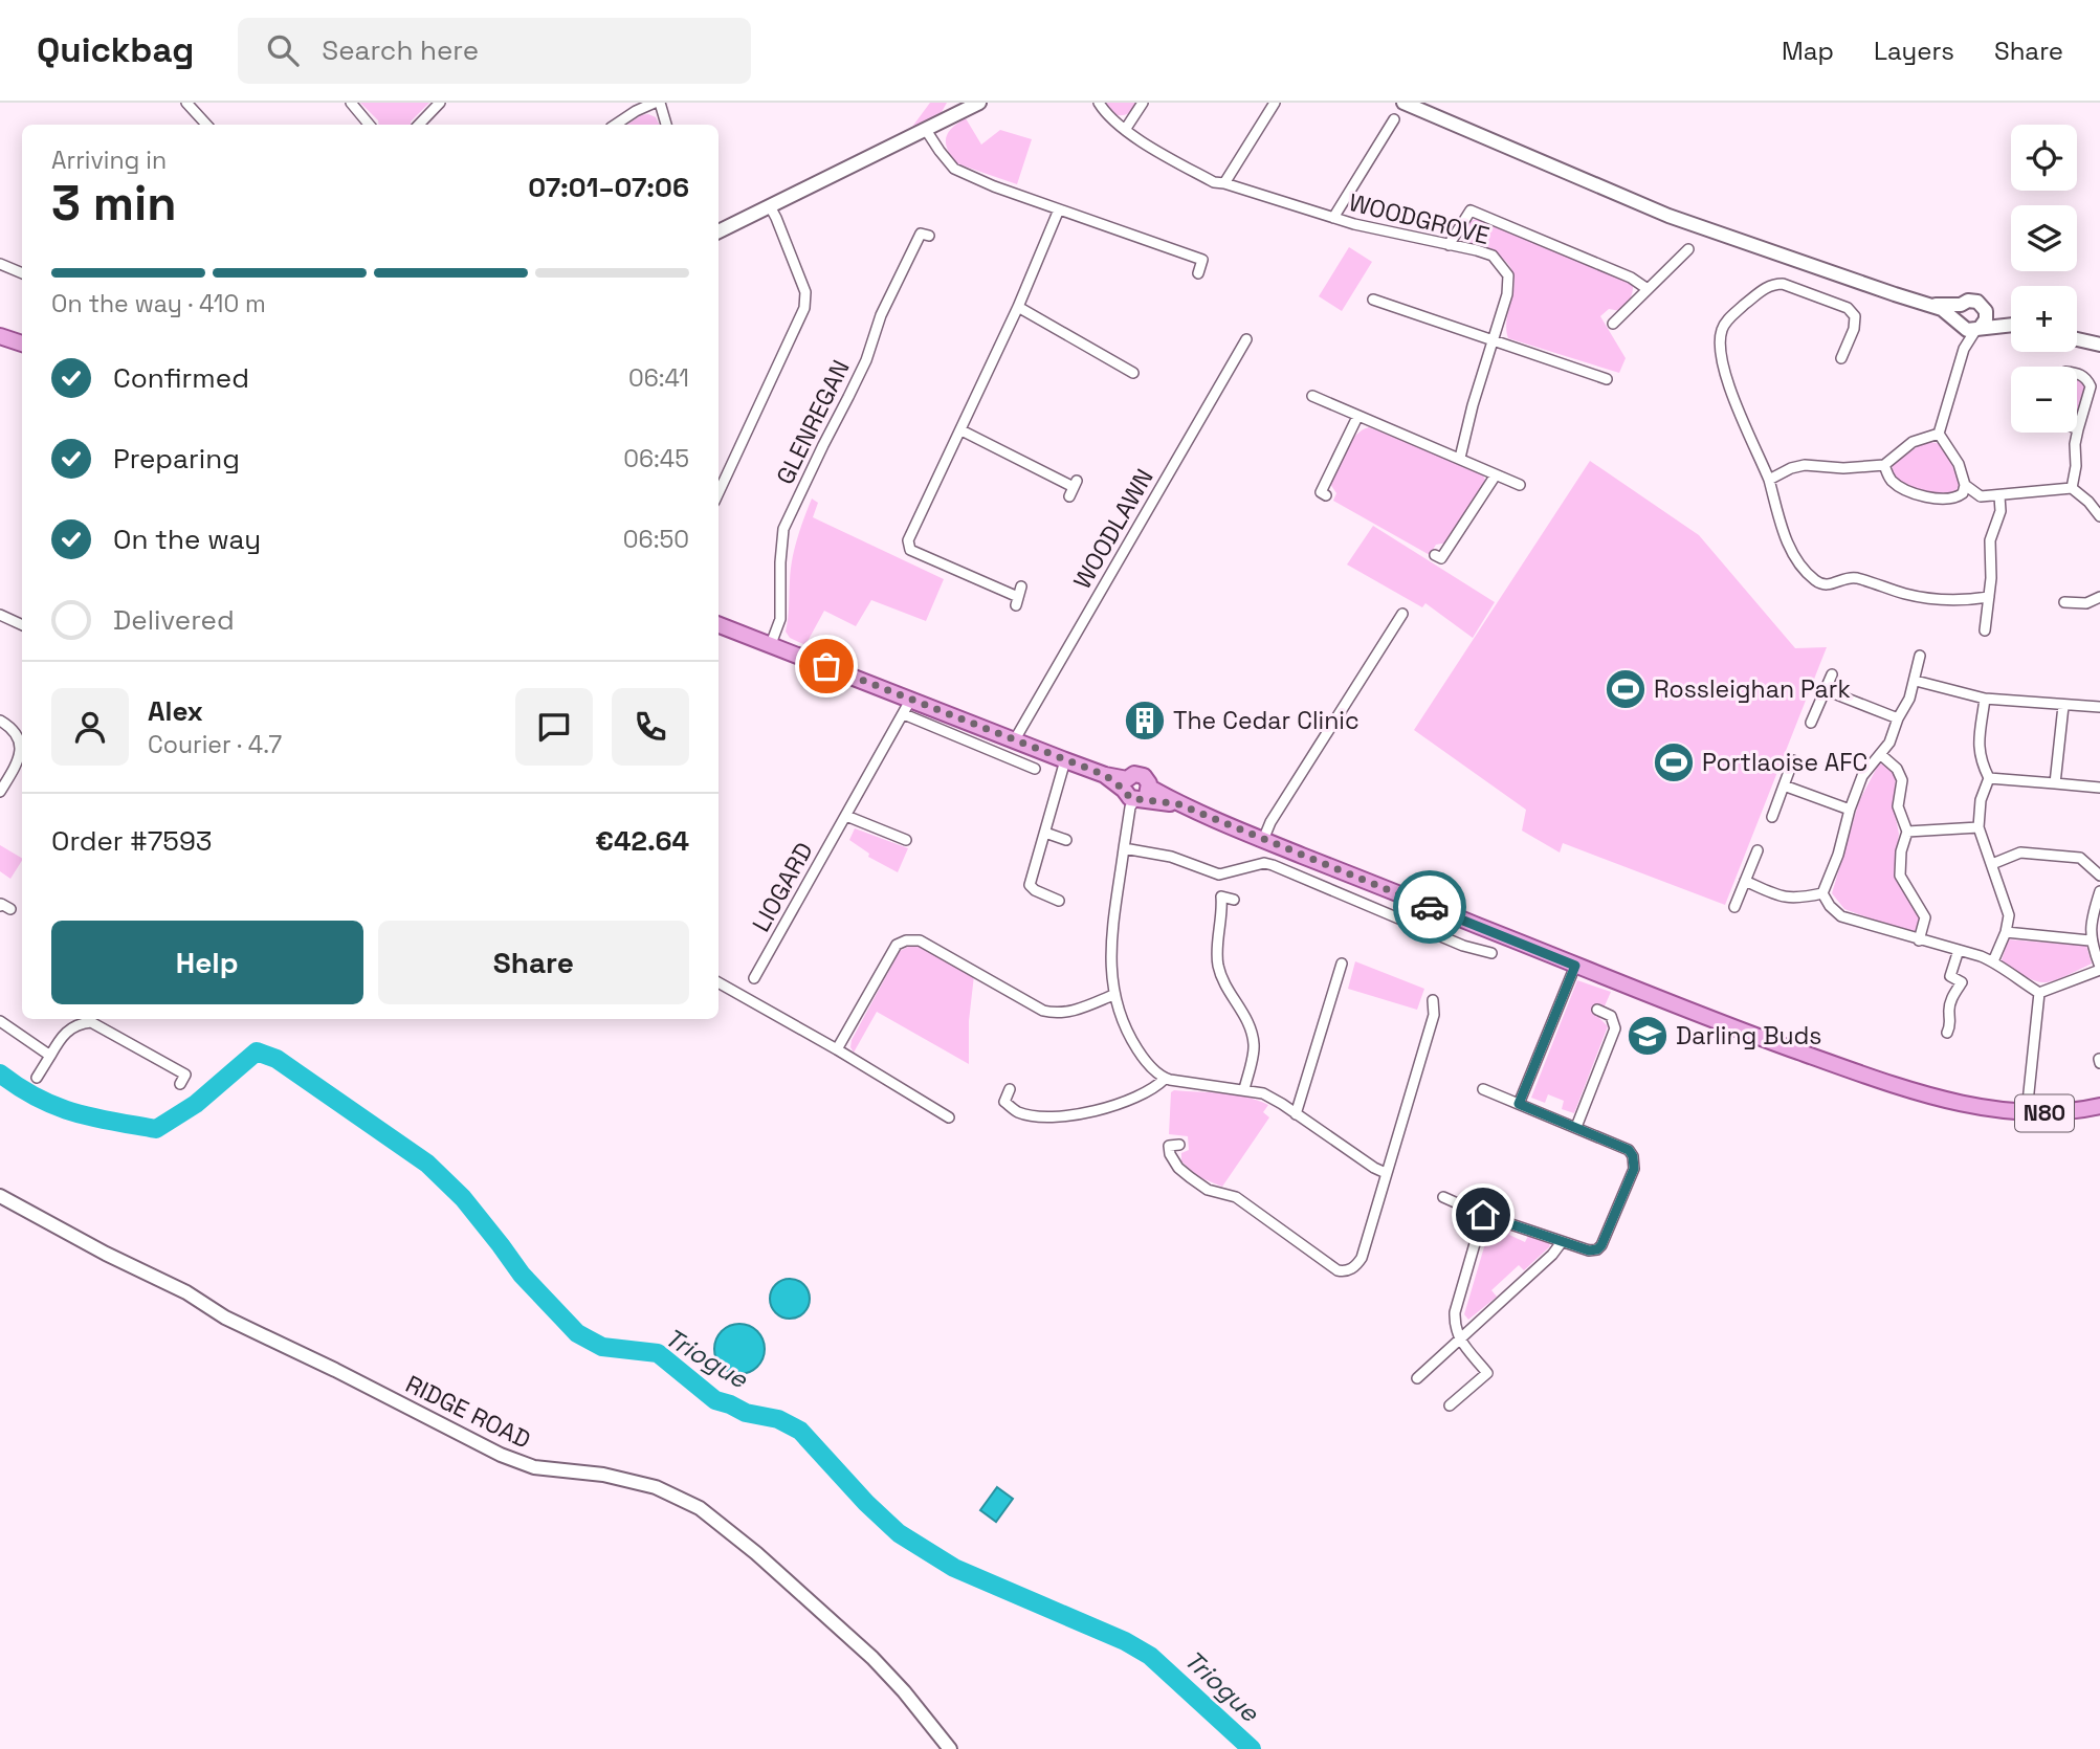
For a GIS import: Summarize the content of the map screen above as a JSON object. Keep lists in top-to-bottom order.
{
  "streets": {
    "main road": ["N80"],
    "street": [
      "WOODGROVE",
      "GLENREGAN",
      "WOODLAWN",
      "LIOGARD",
      "RIDGE ROAD"
    ]
  },
  "crossings": [
    ["GLENREGAN", "N80"],
    ["WOODLAWN", "N80"],
    ["LIOGARD", "N80"]
  ],
  "water": ["Triogue"],
  "places": {
    "sports": ["Rossleighan Park", "Portlaoise AFC"],
    "building": ["The Cedar Clinic"],
    "school or university": ["Darling Buds"]
  },
  "page": {
    "header": "Quickbag",
    "search": "Search here",
    "nav": ["Map", "Layers", "Share"],
    "map_buttons": ["+", "−"],
    "heading": ["3 min", "Arriving in", "07:01–07:06"],
    "panel": [
      "Alex",
      "Courier · 4.7",
      "Order #7593",
      "€42.64"
    ],
    "bar": "On the way · 410 m",
    "list": [
      ["Confirmed", "06:41"],
      ["Preparing", "06:45"],
      ["On the way", "06:50"],
      "Delivered"
    ],
    "buttons": ["Help", "Share"]
  }
}
